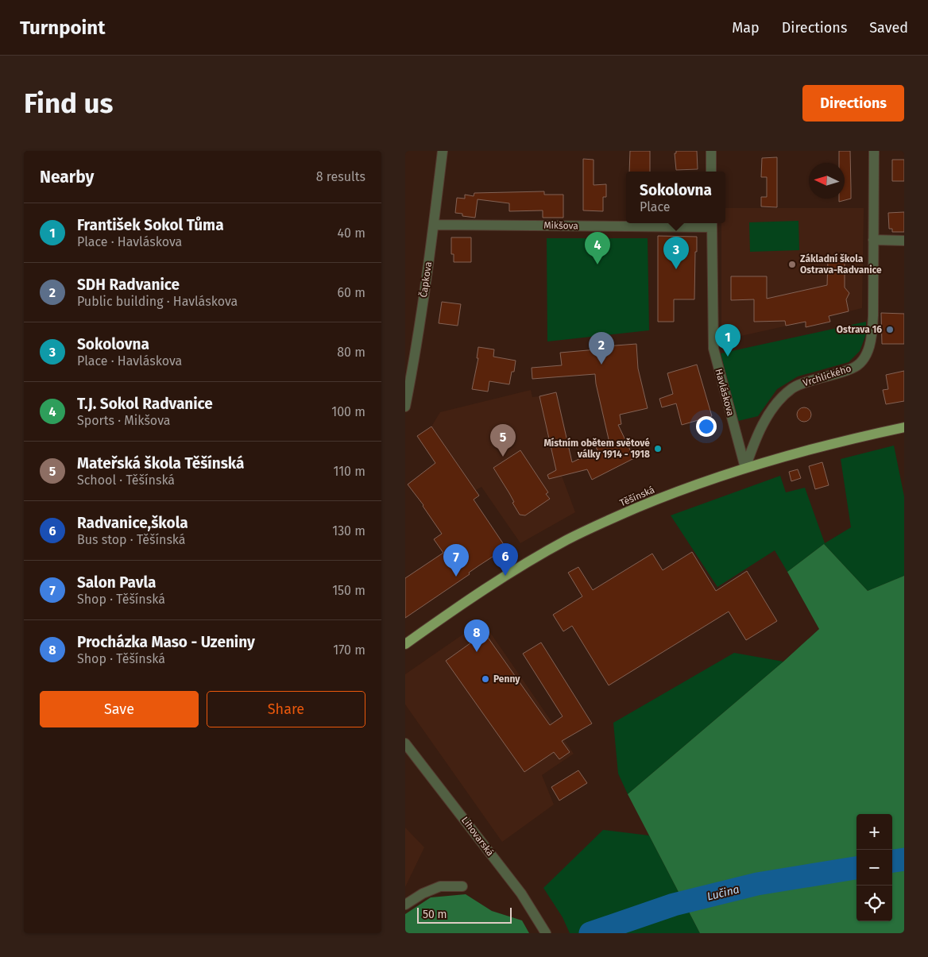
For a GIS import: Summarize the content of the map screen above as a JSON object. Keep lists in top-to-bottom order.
{
  "streets": {
    "main road": ["Těšínská"],
    "street": [
      "Mikšova",
      "Čapkova",
      "Vrchlického",
      "Havláskova",
      "Lihovarská"
    ]
  },
  "crossings": [
    ["Mikšova", "Čapkova"],
    ["Mikšova", "Havláskova"],
    ["Vrchlického", "Havláskova"],
    ["Vrchlického", "Těšínská"],
    ["Havláskova", "Těšínská"]
  ],
  "water": ["Lučina"],
  "places": [
    "Základní škola Ostrava-Radvanice",
    "Ostrava 16",
    "Místním obětem světové války 1914 - 1918",
    "Penny"
  ],
  "scale_bar": "50 m",
  "north": "left",
  "page": {
    "header": "Turnpoint",
    "nav": ["Map", "Directions", "Saved"],
    "buttons": [
      "Directions",
      ["Save", "Share"]
    ],
    "title": "Find us",
    "heading": ["Nearby", "8 results"],
    "popup": ["Sokolovna", "Place"],
    "list": [
      {
        "mark": "1",
        "name": "František Sokol Tůma",
        "note": "Place · Havláskova",
        "value": "40 m"
      },
      {
        "mark": "2",
        "name": "SDH Radvanice",
        "note": "Public building · Havláskova",
        "value": "60 m"
      },
      {
        "mark": "3",
        "name": "Sokolovna",
        "note": "Place · Havláskova",
        "value": "80 m"
      },
      {
        "mark": "4",
        "name": "T.J. Sokol Radvanice",
        "note": "Sports · Mikšova",
        "value": "100 m"
      },
      {
        "mark": "5",
        "name": "Mateřská škola Těšínská",
        "note": "School · Těšínská",
        "value": "110 m"
      },
      {
        "mark": "6",
        "name": "Radvanice,škola",
        "note": "Bus stop · Těšínská",
        "value": "130 m"
      },
      {
        "mark": "7",
        "name": "Salon Pavla",
        "note": "Shop · Těšínská",
        "value": "150 m"
      },
      {
        "mark": "8",
        "name": "Procházka Maso - Uzeniny",
        "note": "Shop · Těšínská",
        "value": "170 m"
      }
    ],
    "pins": [
      "4",
      "3",
      "1",
      "2",
      "5",
      "6",
      "7",
      "8"
    ],
    "map_buttons": ["+", "−"],
    "scale": "50 m"
  }
}
